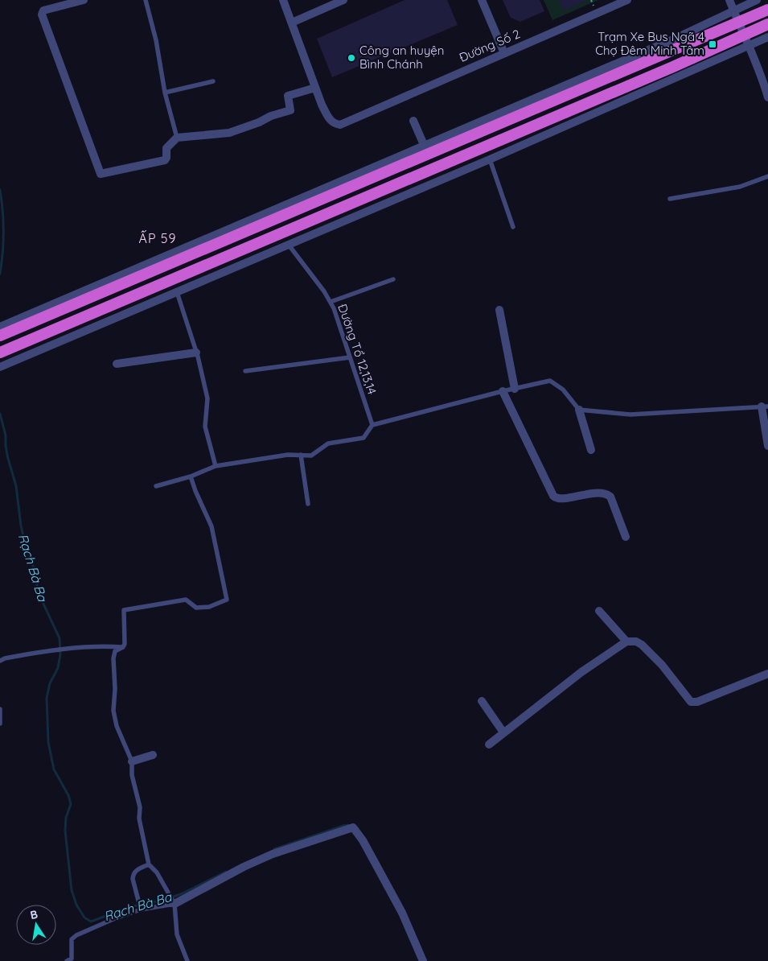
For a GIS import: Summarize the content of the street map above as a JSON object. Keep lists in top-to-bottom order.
{
  "streets": {
    "street": ["Đường Số 2"],
    "lane": ["Đường Tổ 12,13,14"]
  },
  "districts": ["ẤP 59"],
  "water": ["Rạch Bà Ba"],
  "places": {
    "transit": ["Trạm Xe Bus Ngã 4 Chợ Đêm Minh Tâm"],
    "other": ["Công an huyện Bình Chánh"]
  },
  "north": "top"
}
